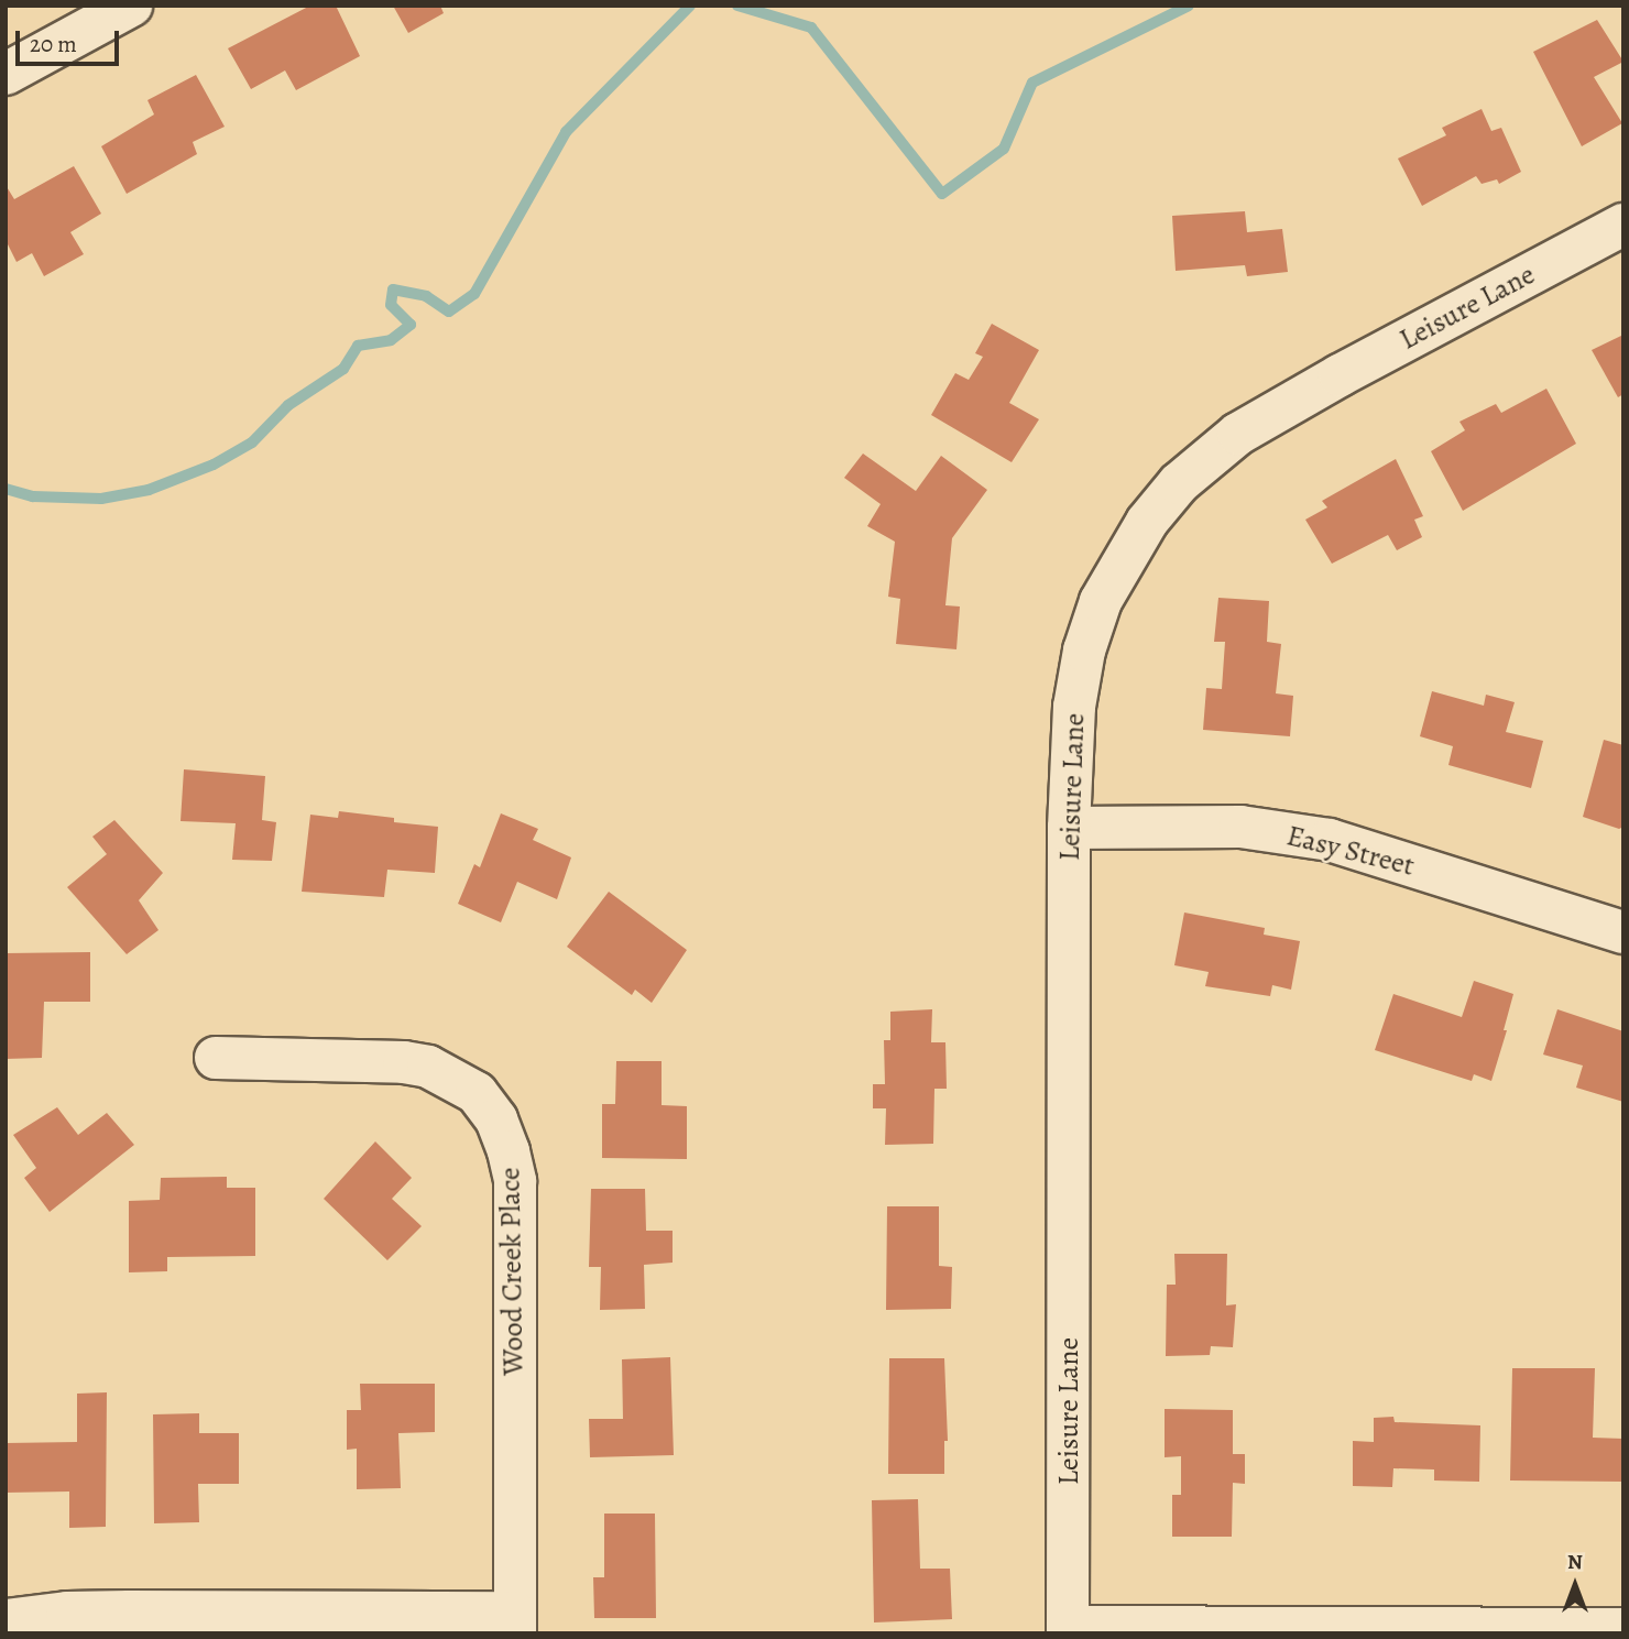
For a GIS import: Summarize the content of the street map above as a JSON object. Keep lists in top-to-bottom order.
{
  "streets": {
    "street": ["Leisure Lane", "Easy Street", "Wood Creek Place"]
  },
  "crossings": [
    ["Leisure Lane", "Easy Street"]
  ],
  "scale_bar": "20 m",
  "north": "top"
}
